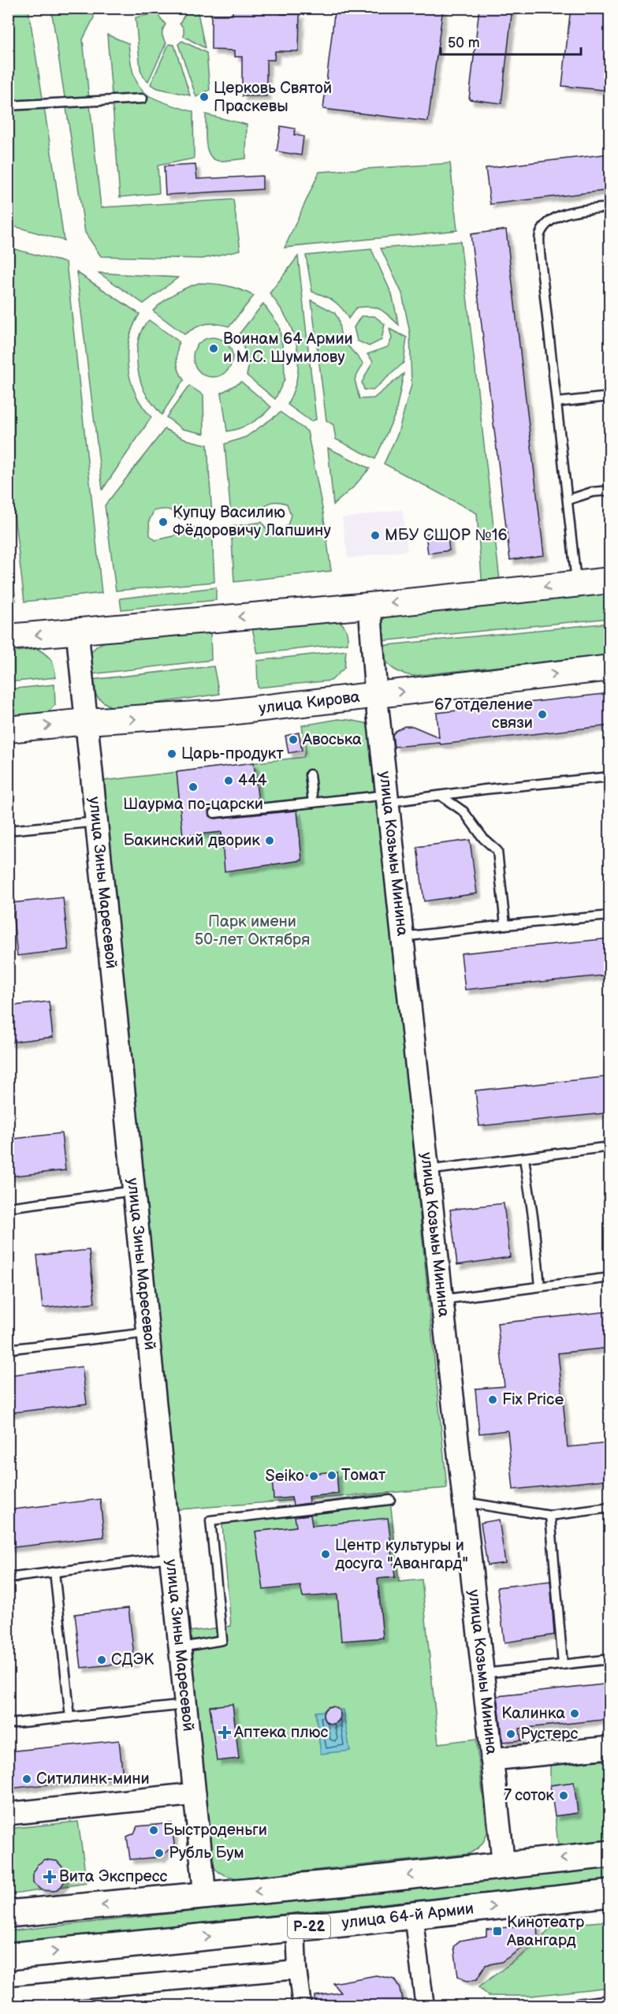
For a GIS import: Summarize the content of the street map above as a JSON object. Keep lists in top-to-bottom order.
{
  "streets": {
    "highway": ["улица 64-й Армии", "Р-22"],
    "main road": ["улица Кирова"],
    "street": ["улица Козьмы Минина", "улица Зины Маресевой"]
  },
  "crossings": [
    ["улица Кирова", "улица Козьмы Минина"],
    ["улица Кирова", "улица Зины Маресевой"]
  ],
  "parks": ["Парк имени 50-лет Октября"],
  "places": {
    "other": [
      "Церковь Святой Праскевы",
      "Воинам 64 Армии и М.С. Шумилову",
      "Купцу Василию Фёдоровичу Лапшину",
      "МБУ СШОР №16",
      "67 отделение связи",
      "Авоська",
      "Царь-продукт",
      "444",
      "Шаурма по-царски",
      "Бакинский дворик",
      "Fix Price",
      "Томат",
      "Seiko",
      "Центр культуры и досуга \"Авангард\"",
      "СДЭК",
      "Калинка",
      "Рустерс",
      "Ситилинк-мини",
      "7 соток",
      "Быстроденьги",
      "Рубль Бум"
    ],
    "health": ["Аптека плюс", "Вита Экспресс"],
    "transit": ["Кинотеатр Авангард"]
  },
  "scale_bar": "50 m"
}
